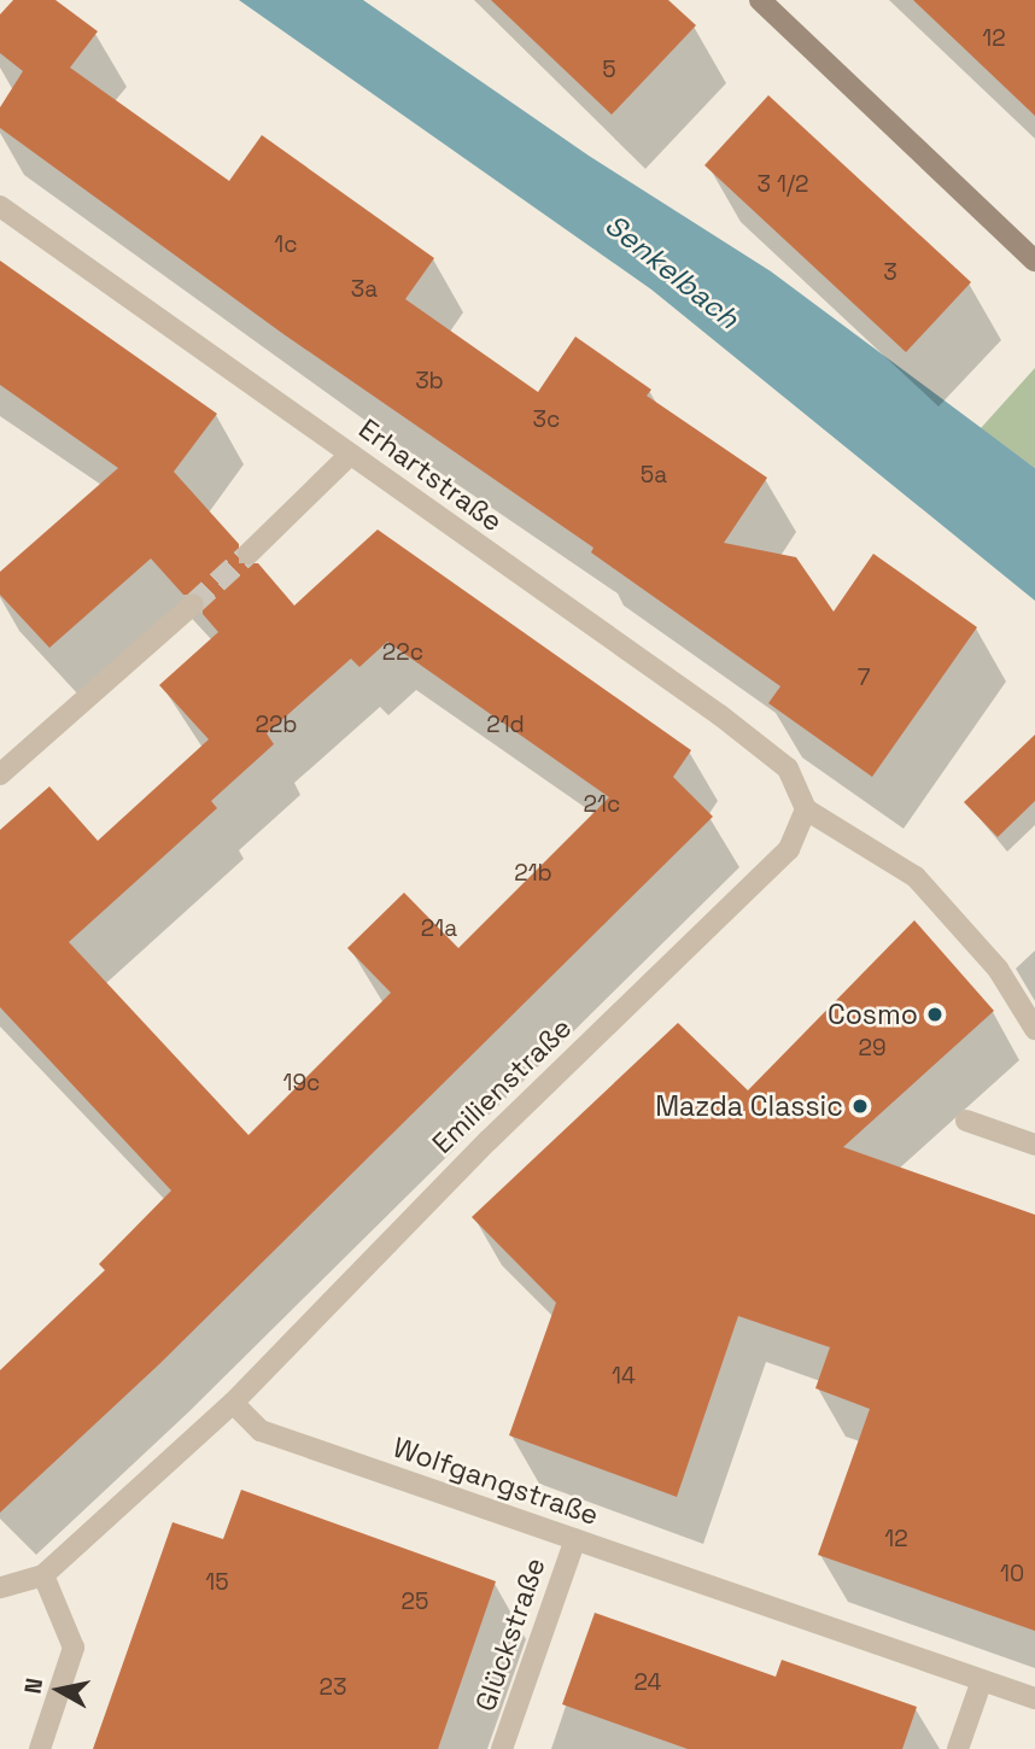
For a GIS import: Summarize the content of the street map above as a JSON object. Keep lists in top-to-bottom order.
{
  "streets": {
    "street": [
      "Erhartstraße",
      "Emilienstraße",
      "Wolfgangstraße",
      "Glückstraße"
    ]
  },
  "crossings": [
    ["Erhartstraße", "Emilienstraße"],
    ["Emilienstraße", "Wolfgangstraße"],
    ["Wolfgangstraße", "Glückstraße"]
  ],
  "water": ["Senkelbach"],
  "places": ["Cosmo", "Mazda Classic"],
  "house_numbers": [
    "12",
    "5",
    "3 1/2",
    "1c",
    "3",
    "3a",
    "3b",
    "3c",
    "5a",
    "22c",
    "7",
    "22b",
    "21d",
    "21c",
    "21b",
    "21a",
    "29",
    "19c",
    "14",
    "12",
    "10",
    "15",
    "25",
    "24",
    "23"
  ],
  "north": "left"
}
